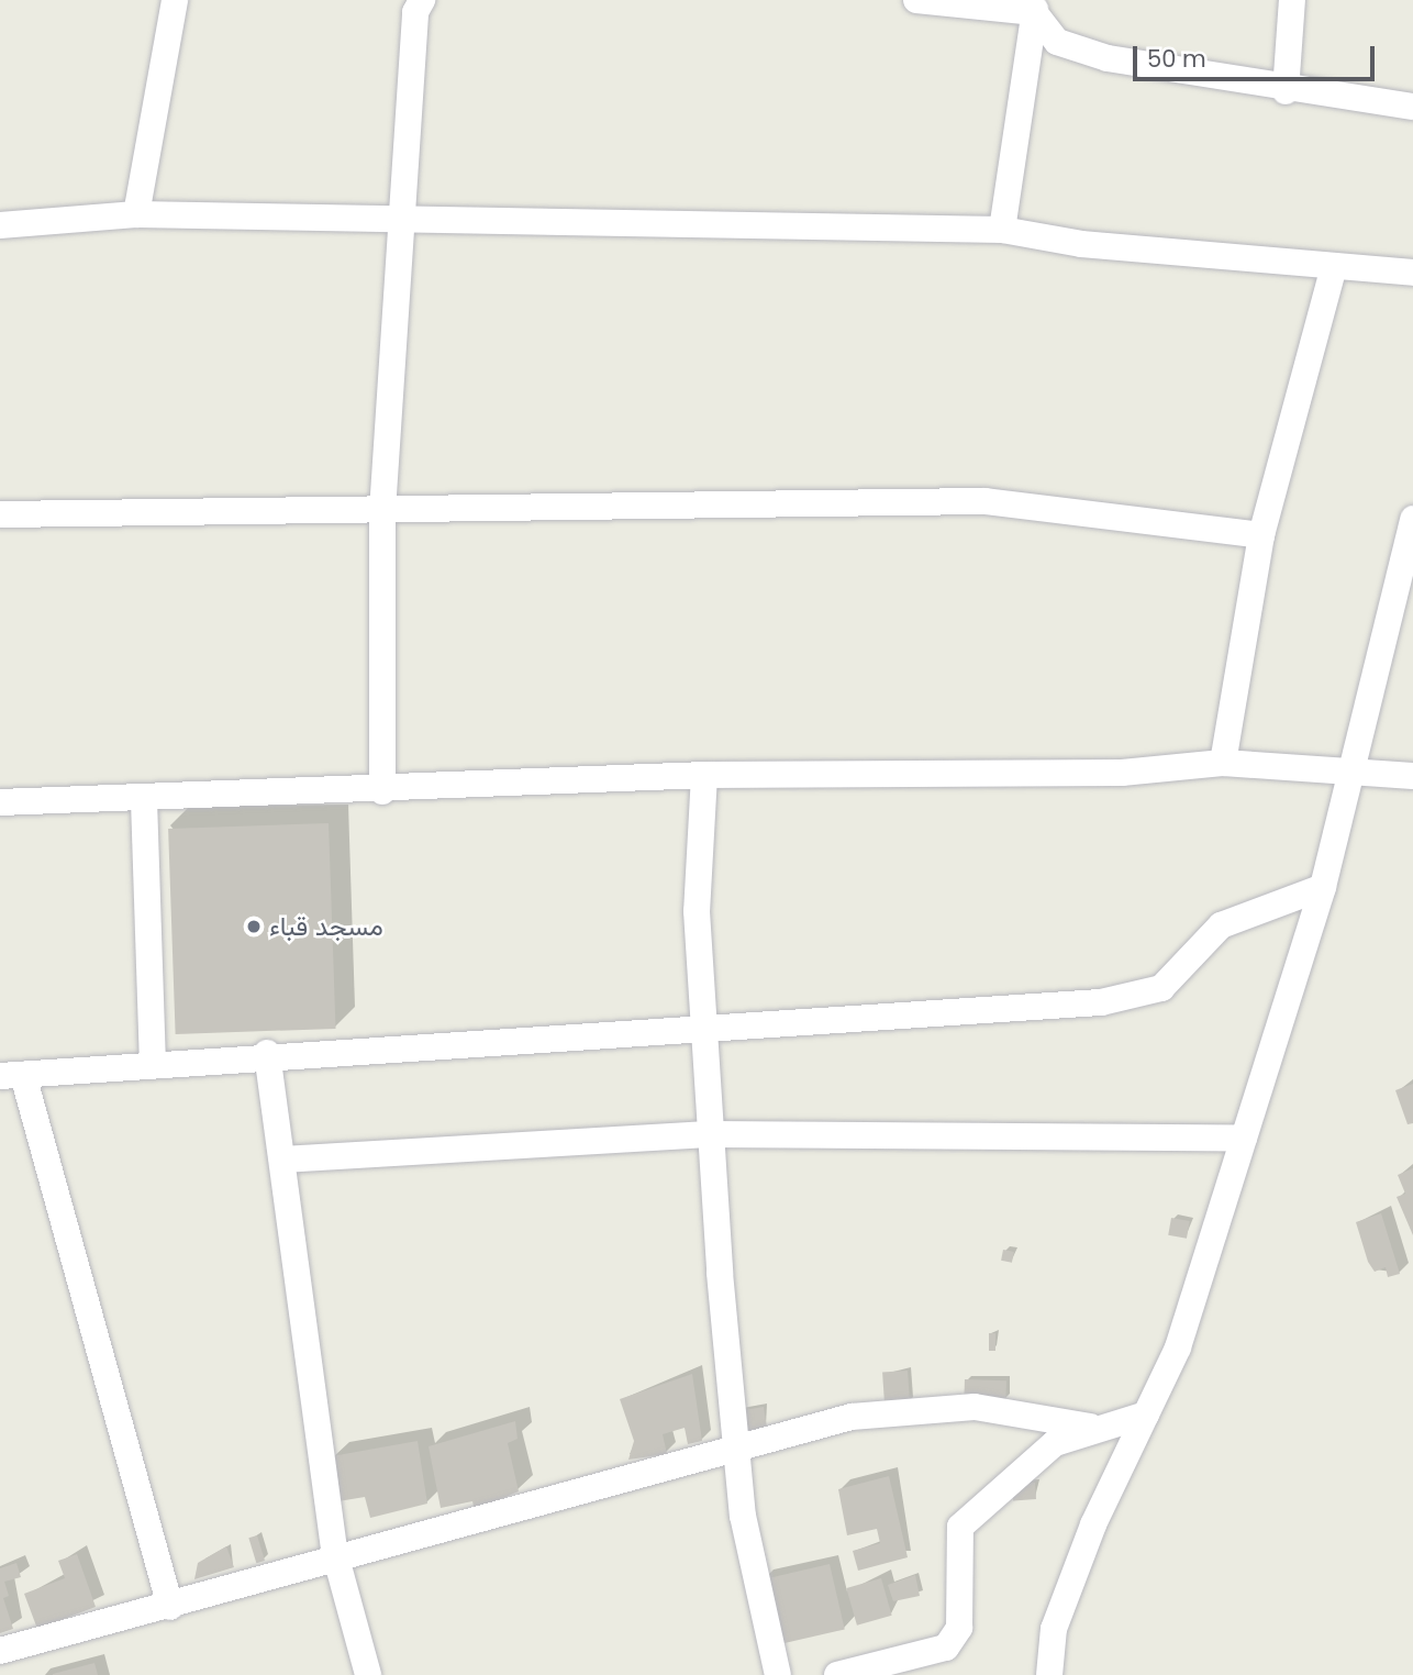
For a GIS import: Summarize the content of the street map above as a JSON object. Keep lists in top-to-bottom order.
{
  "places": ["مسجد قباء"],
  "scale_bar": "50 m"
}
